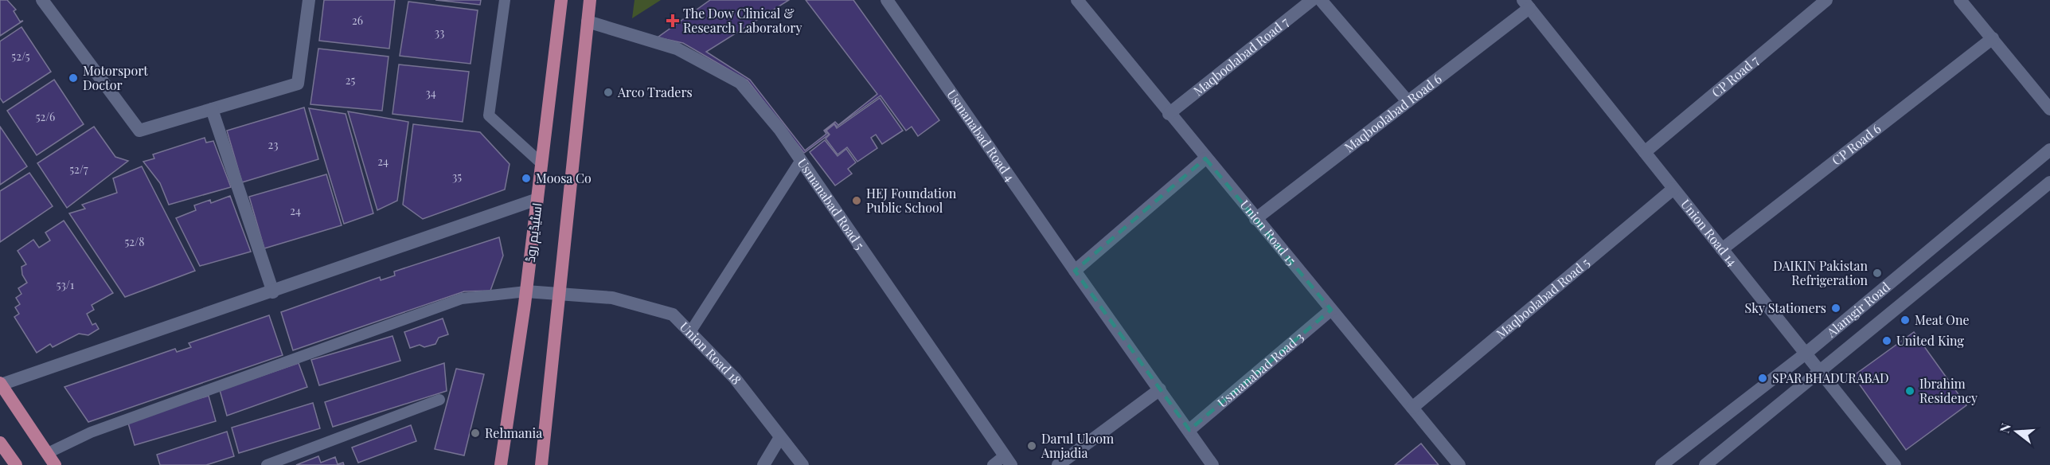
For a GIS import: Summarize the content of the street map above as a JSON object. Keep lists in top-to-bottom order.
{
  "streets": {
    "main road": ["اسٹیڈیم روڈ"],
    "street": [
      "Maqboolabad Road 7",
      "CP Road 7",
      "Maqboolabad Road 6",
      "Usmanabad Road 4",
      "CP Road 6",
      "Usmanabad Road 5",
      "Union Road 14",
      "Union Road 15",
      "Maqboolabad Road 5",
      "Alamgir Road",
      "Union Road 18",
      "Usmanabad Road 3"
    ]
  },
  "crossings": [
    ["Maqboolabad Road 7", "Union Road 15"],
    ["CP Road 7", "Union Road 14"],
    ["Maqboolabad Road 6", "Union Road 14"],
    ["Maqboolabad Road 6", "Union Road 15"],
    ["Usmanabad Road 4", "Usmanabad Road 3"],
    ["CP Road 6", "Union Road 14"],
    ["اسٹیڈیم روڈ", "Union Road 18"],
    ["Union Road 14", "Maqboolabad Road 5"],
    ["Union Road 14", "Alamgir Road"],
    ["Union Road 15", "Maqboolabad Road 5"],
    ["Union Road 15", "Usmanabad Road 3"]
  ],
  "places": {
    "health": ["The Dow Clinical & Research Laboratory"],
    "other": [
      "Motorsport Doctor",
      "Arco Traders",
      "Moosa Co",
      "HEJ Foundation Public School",
      "DAIKIN Pakistan Refrigeration",
      "Sky Stationers",
      "Meat One",
      "United King",
      "SPAR BHADURABAD",
      "Ibrahim Residency",
      "Rehmania",
      "Darul Uloom Amjadia"
    ]
  },
  "house_numbers": [
    "26",
    "33",
    "52/5",
    "25",
    "34",
    "52/6",
    "23",
    "24",
    "52/7",
    "35",
    "24",
    "52/8",
    "53/1"
  ],
  "north": "left"
}
